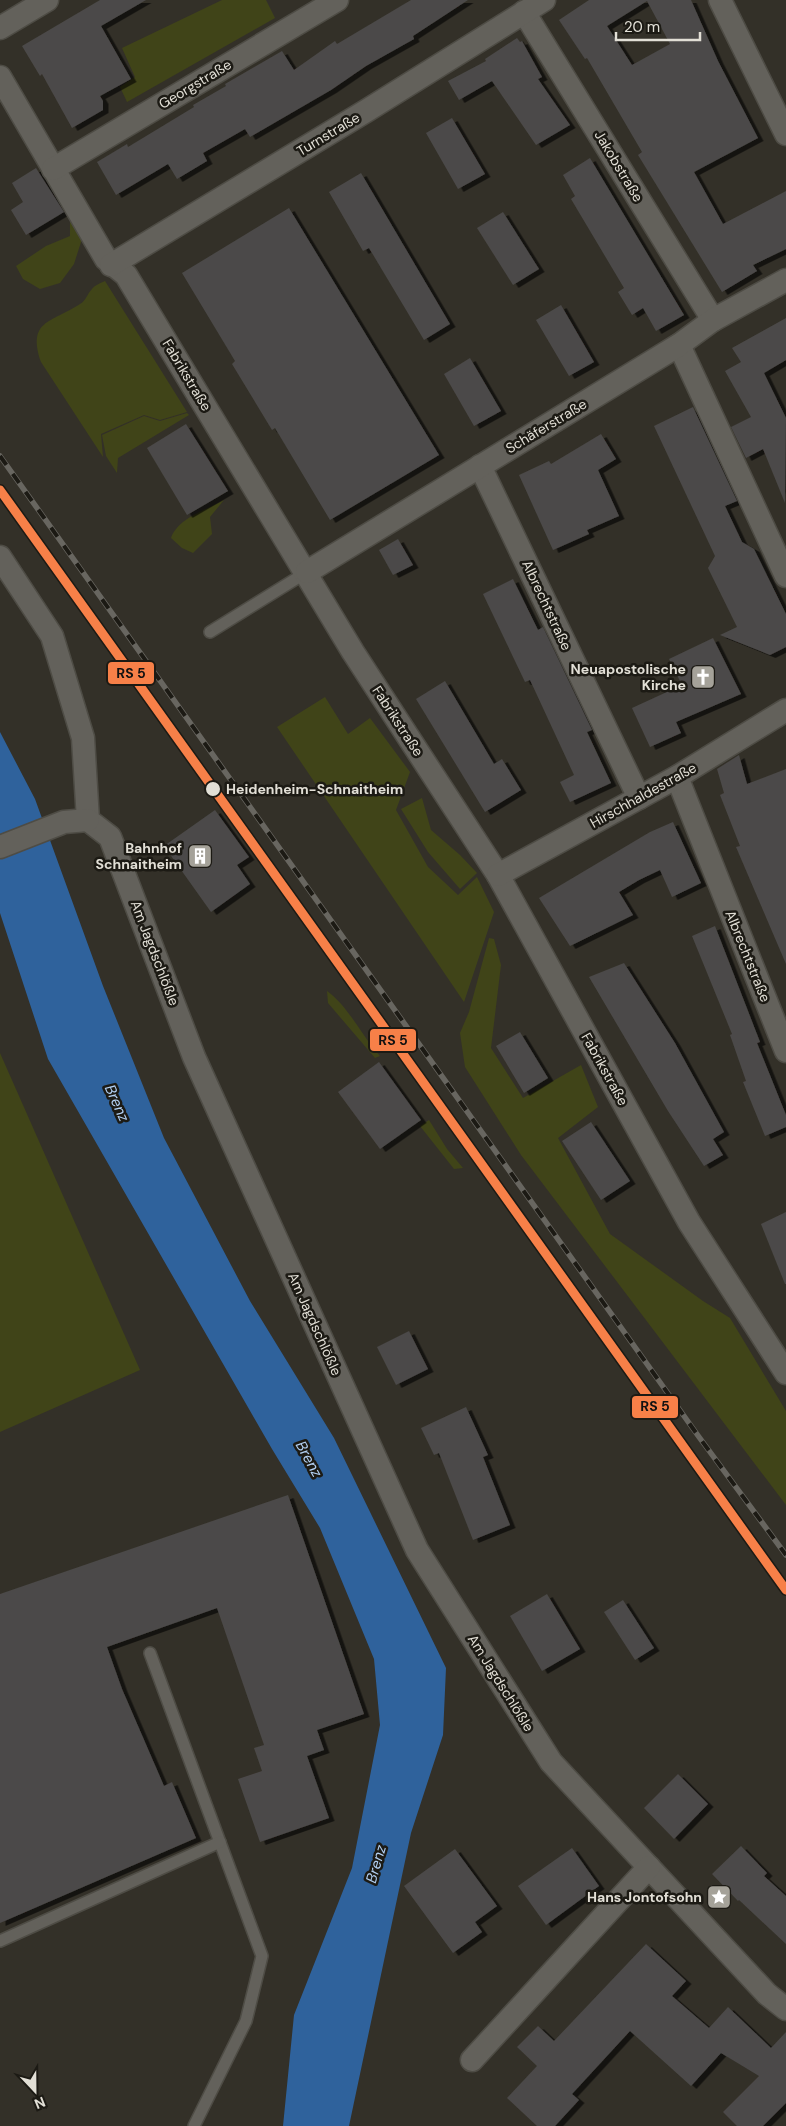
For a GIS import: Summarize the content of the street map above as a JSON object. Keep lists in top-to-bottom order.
{
  "streets": {
    "street": [
      "Georgstraße",
      "Turnstraße",
      "Jakobstraße",
      "Fabrikstraße",
      "Schäferstraße",
      "Albrechtstraße",
      "Hirschhaldestraße",
      "Am Jagdschlößle"
    ]
  },
  "crossings": [
    ["Georgstraße", "Fabrikstraße"],
    ["Turnstraße", "Jakobstraße"],
    ["Turnstraße", "Fabrikstraße"],
    ["Jakobstraße", "Schäferstraße"],
    ["Fabrikstraße", "Schäferstraße"],
    ["Fabrikstraße", "Hirschhaldestraße"],
    ["Schäferstraße", "Albrechtstraße"],
    ["Albrechtstraße", "Hirschhaldestraße"]
  ],
  "water": ["Brenz"],
  "places": {
    "church": ["Neuapostolische Kirche"],
    "other": ["Heidenheim-Schnaitheim"],
    "building": ["Bahnhof Schnaitheim"],
    "place": ["Hans Jontofsohn"]
  },
  "scale_bar": "20 m",
  "north": "bottom"
}
